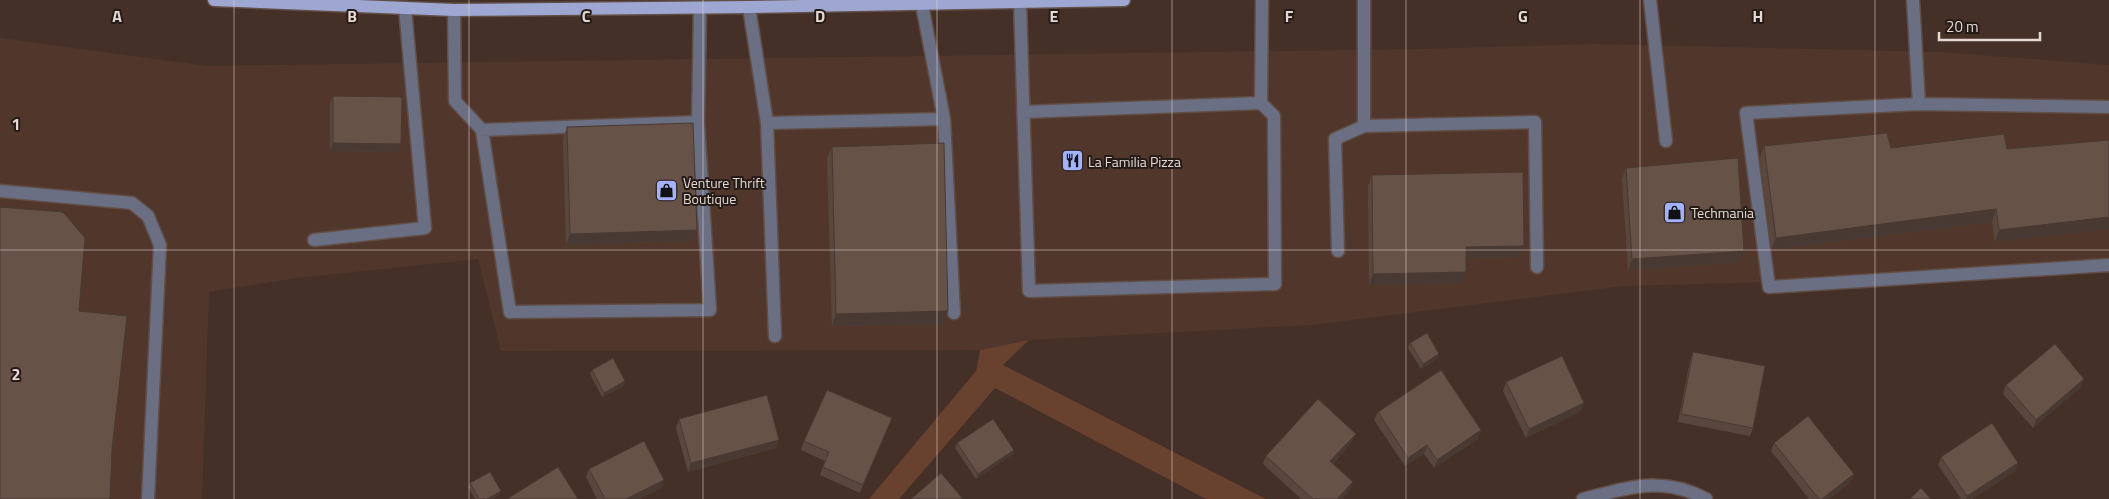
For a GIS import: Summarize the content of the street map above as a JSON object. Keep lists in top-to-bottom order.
{
  "places": {
    "restaurant": ["La Familia Pizza"],
    "shop": ["Venture Thrift Boutique", "Techmania"]
  },
  "scale_bar": "20 m",
  "grid": {
    "columns": [
      "A",
      "B",
      "C",
      "D",
      "E",
      "F",
      "G",
      "H"
    ],
    "rows": ["1", "2"]
  }
}
